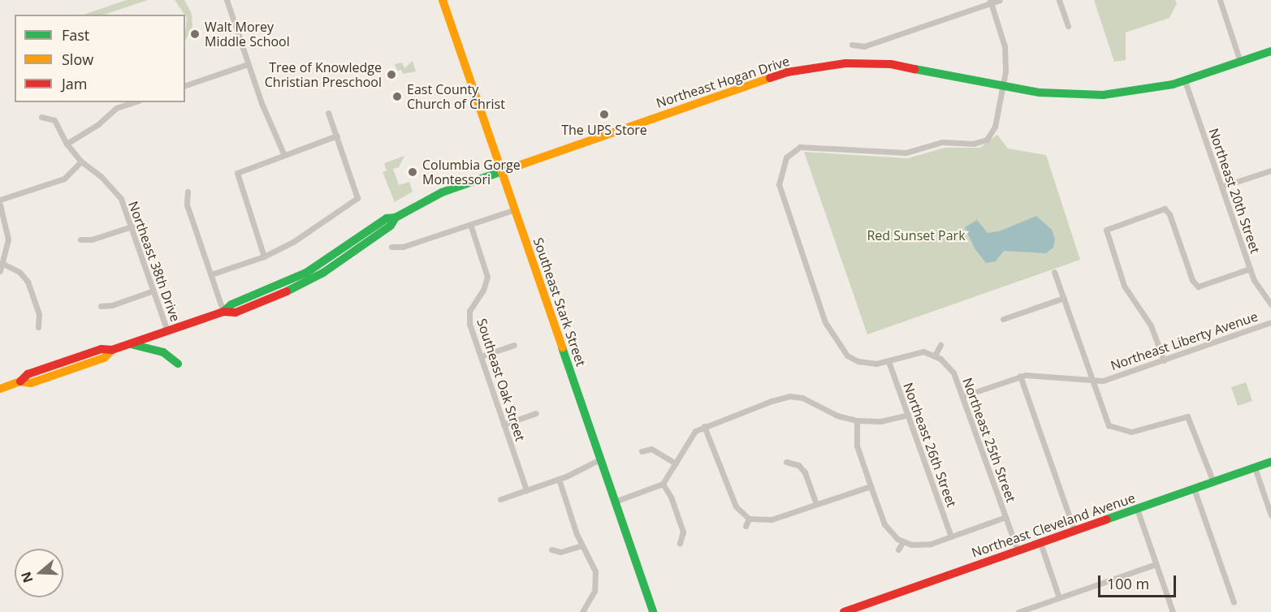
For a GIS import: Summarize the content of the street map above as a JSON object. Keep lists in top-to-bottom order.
{
  "streets": {
    "main road": ["Northeast Hogan Drive", "Southeast Stark Street", "Northeast Cleveland Avenue"],
    "street": [
      "Northeast 20th Street",
      "Northeast 38th Drive",
      "Northeast Liberty Avenue",
      "Southeast Oak Street",
      "Northeast 25th Street",
      "Northeast 26th Street"
    ]
  },
  "crossings": [
    ["Northeast Hogan Drive", "Northeast 20th Street"],
    ["Northeast Hogan Drive", "Northeast 38th Drive"],
    ["Northeast Hogan Drive", "Southeast Stark Street"],
    ["Northeast Liberty Avenue", "Northeast 25th Street"],
    ["Northeast 25th Street", "Northeast Cleveland Avenue"]
  ],
  "parks": ["Red Sunset Park"],
  "places": [
    "Walt Morey Middle School",
    "Tree of Knowledge Christian Preschool",
    "East County Church of Christ",
    "The UPS Store",
    "Columbia Gorge Montessori"
  ],
  "legend": ["Fast", "Slow", "Jam"],
  "scale_bar": "100 m",
  "north": "left"
}
